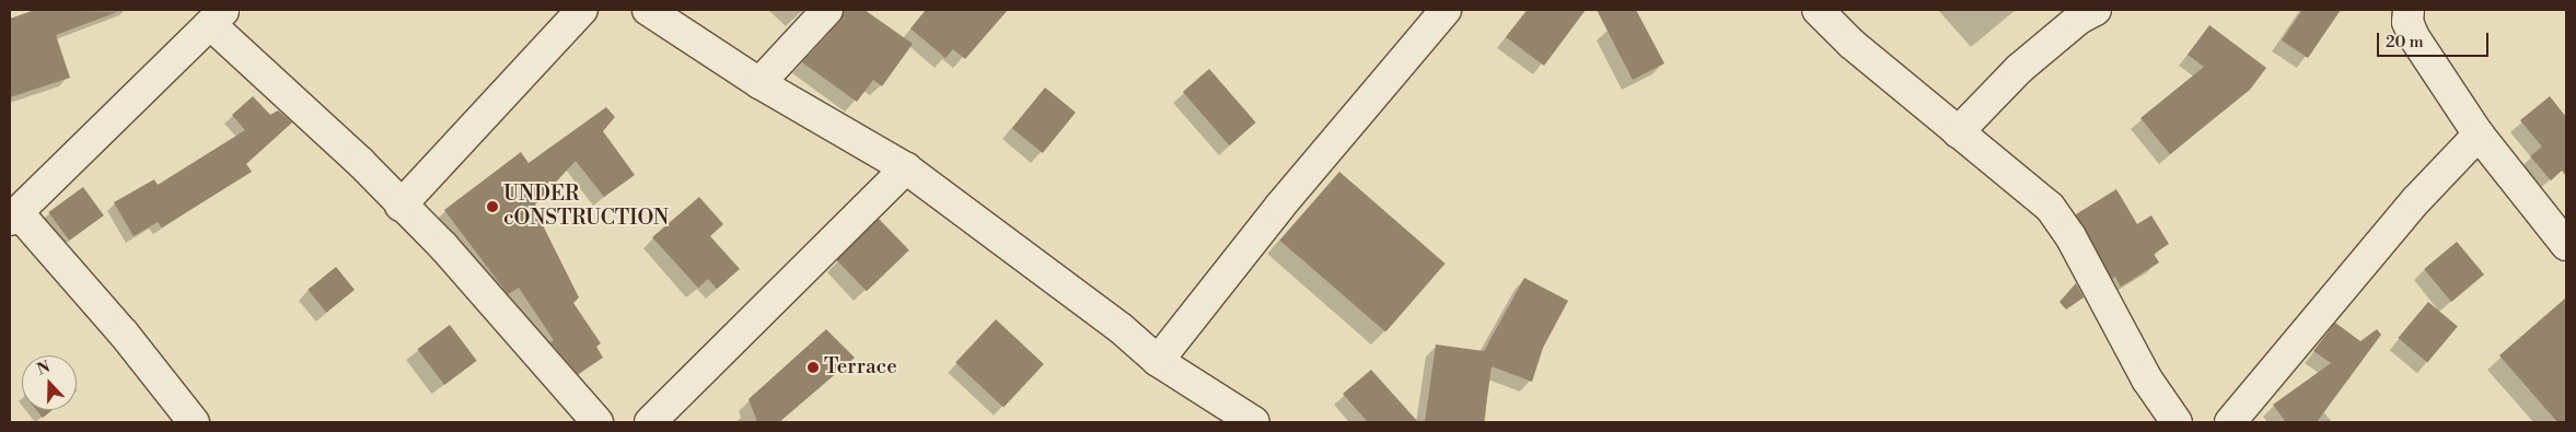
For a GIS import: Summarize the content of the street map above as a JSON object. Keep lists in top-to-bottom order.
{
  "places": ["UNDER cONSTRUCTION", "Terrace"],
  "scale_bar": "20 m",
  "north": "top"
}
